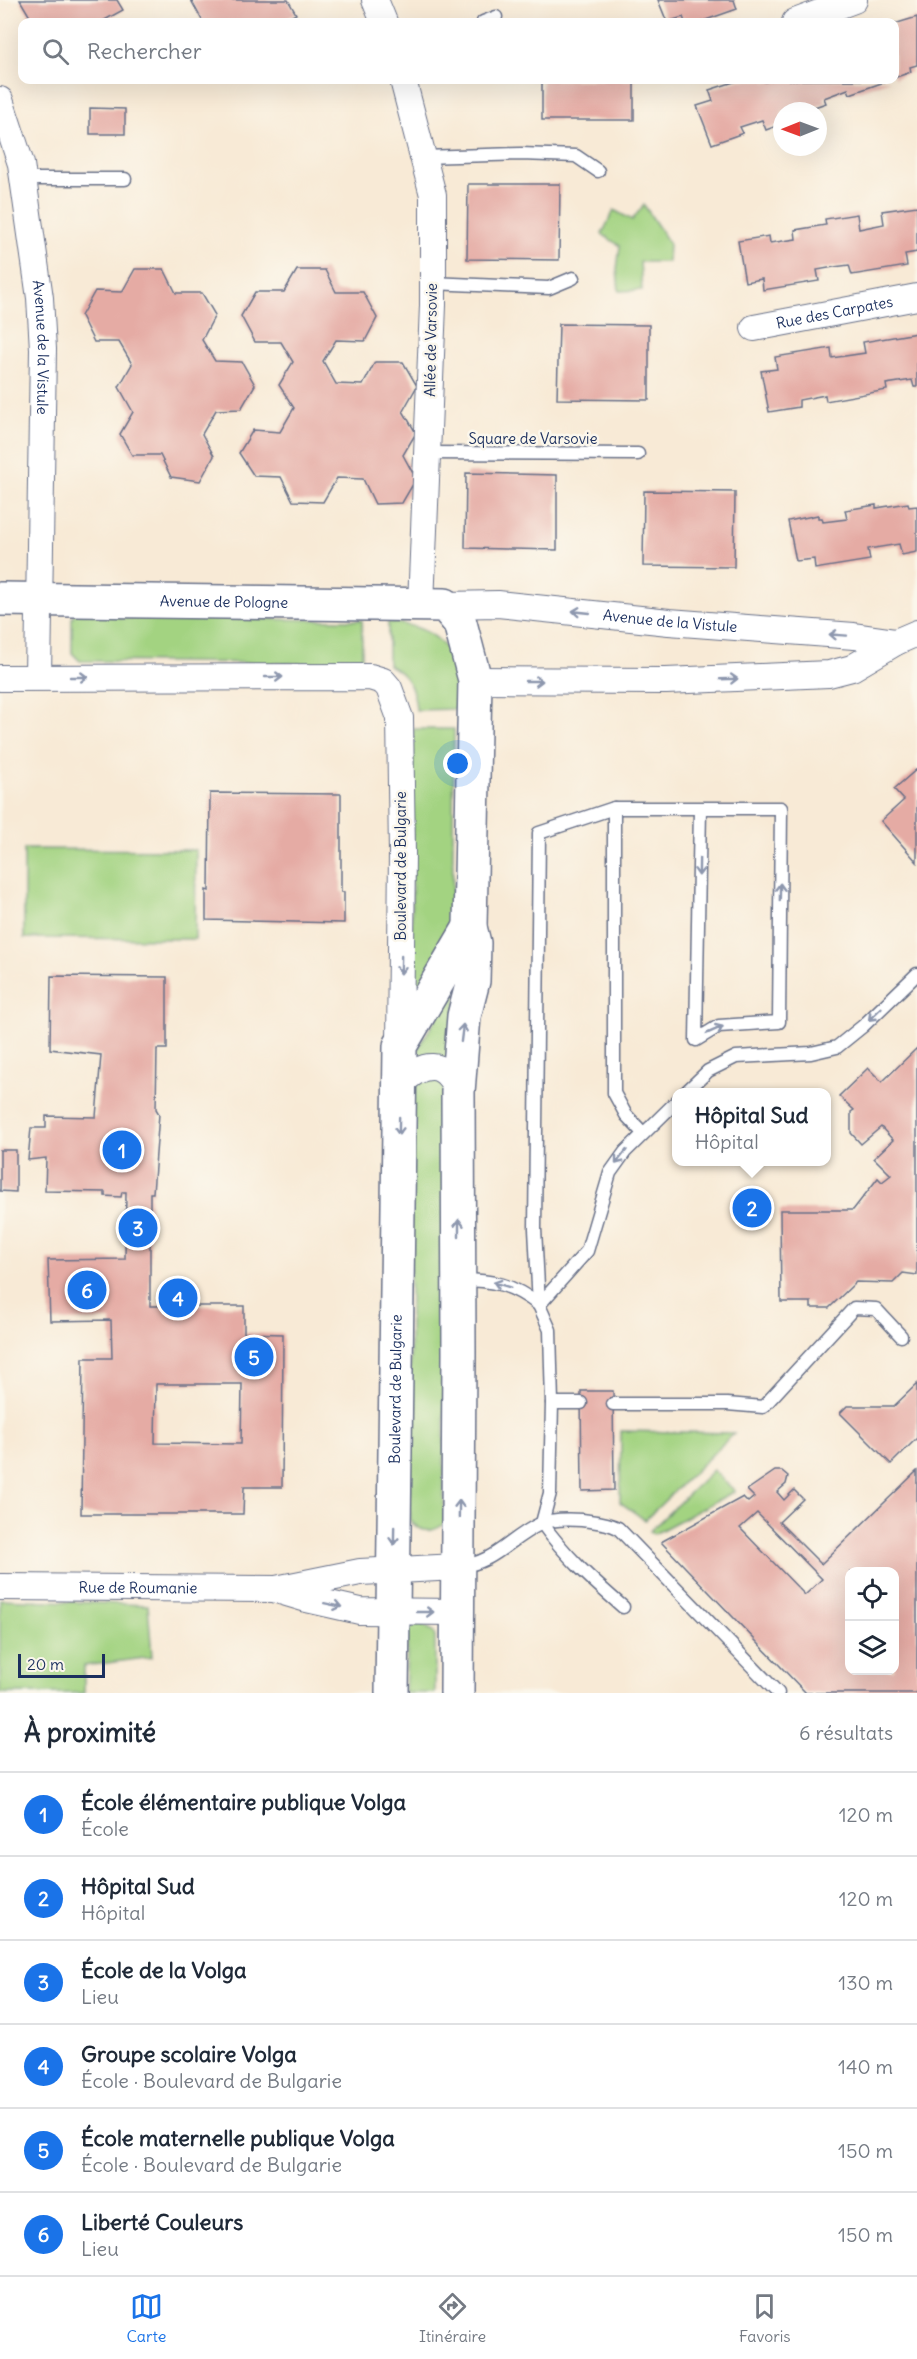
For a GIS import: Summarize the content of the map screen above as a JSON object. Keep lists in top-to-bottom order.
{
  "streets": {
    "street": [
      "Rue des Carpates",
      "Allée de Varsovie",
      "Avenue de la Vistule",
      "Avenue de Pologne",
      "Boulevard de Bulgarie",
      "Rue de Roumanie"
    ],
    "lane": ["Square de Varsovie"]
  },
  "crossings": [
    ["Allée de Varsovie", "Avenue de la Vistule"],
    ["Allée de Varsovie", "Square de Varsovie"],
    ["Allée de Varsovie", "Avenue de Pologne"],
    ["Avenue de la Vistule", "Avenue de Pologne"],
    ["Avenue de la Vistule", "Boulevard de Bulgarie"],
    ["Boulevard de Bulgarie", "Rue de Roumanie"]
  ],
  "scale_bar": "20 m",
  "north": "left",
  "page": {
    "search": "Rechercher",
    "popup": ["Hôpital Sud", "Hôpital"],
    "pins": [
      "1",
      "2",
      "3",
      "6",
      "4",
      "5"
    ],
    "scale": "20 m",
    "heading": ["À proximité", "6 résultats"],
    "list": [
      {
        "mark": "1",
        "name": "École élémentaire publique Volga",
        "note": "École",
        "value": "120 m"
      },
      {
        "mark": "2",
        "name": "Hôpital Sud",
        "note": "Hôpital",
        "value": "120 m"
      },
      {
        "mark": "3",
        "name": "École de la Volga",
        "note": "Lieu",
        "value": "130 m"
      },
      {
        "mark": "4",
        "name": "Groupe scolaire Volga",
        "note": "École · Boulevard de Bulgarie",
        "value": "140 m"
      },
      {
        "mark": "5",
        "name": "École maternelle publique Volga",
        "note": "École · Boulevard de Bulgarie",
        "value": "150 m"
      },
      {
        "mark": "6",
        "name": "Liberté Couleurs",
        "note": "Lieu",
        "value": "150 m"
      }
    ],
    "nav": ["Carte", "Itinéraire", "Favoris"]
  }
}
